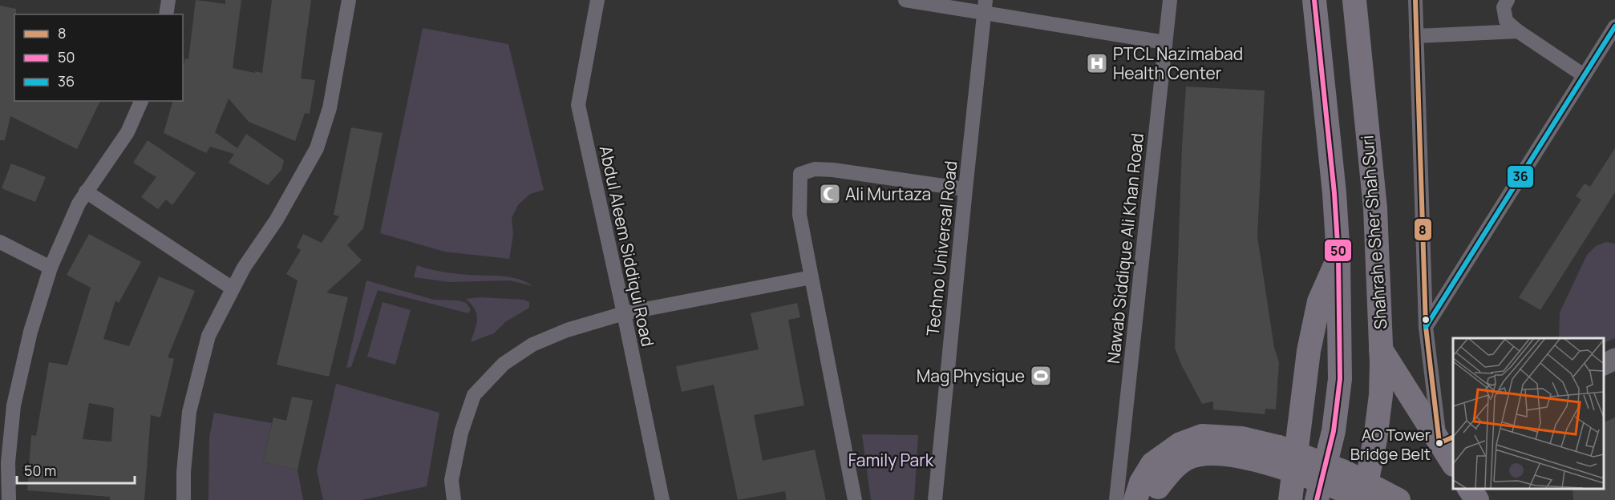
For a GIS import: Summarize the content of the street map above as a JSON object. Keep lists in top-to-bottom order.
{
  "streets": {
    "main road": ["Shahrah e Sher Shah Suri"],
    "street": ["Abdul Aleem Siddiqui Road", "Techno Universal Road", "Nawab Siddique Ali Khan Road"]
  },
  "parks": ["Family Park"],
  "places": {
    "hospital": ["PTCL Nazimabad Health Center"],
    "mosque": ["Ali Murtaza"],
    "sports": ["Mag Physique"],
    "other": ["AO Tower Bridge Belt"]
  },
  "lines": ["transit line 8", "transit line 50", "transit line 36"],
  "legend": ["8", "50", "36"],
  "scale_bar": "50 m"
}
